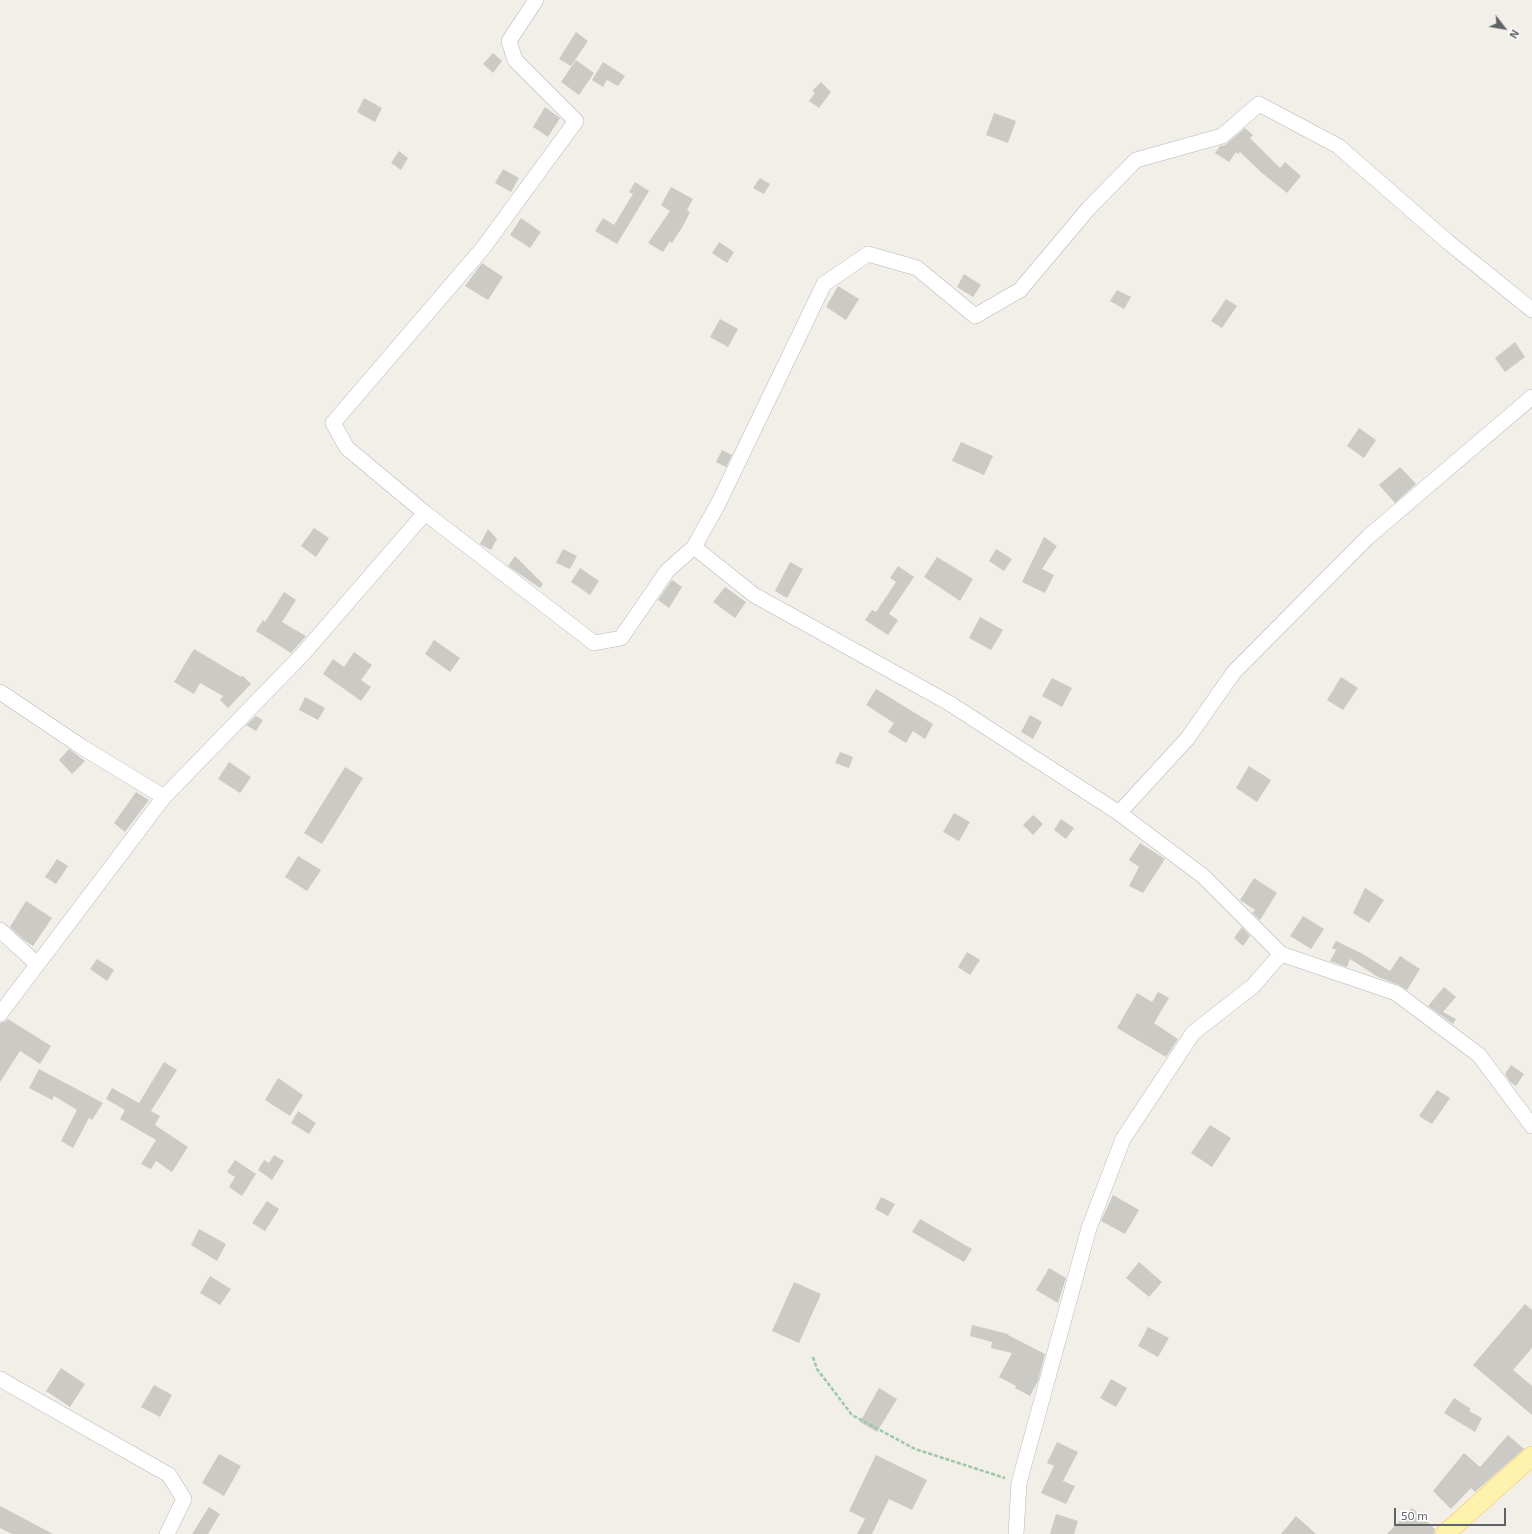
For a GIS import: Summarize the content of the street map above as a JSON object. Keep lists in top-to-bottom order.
{
  "scale_bar": "50 m",
  "north": "bottom right"
}
